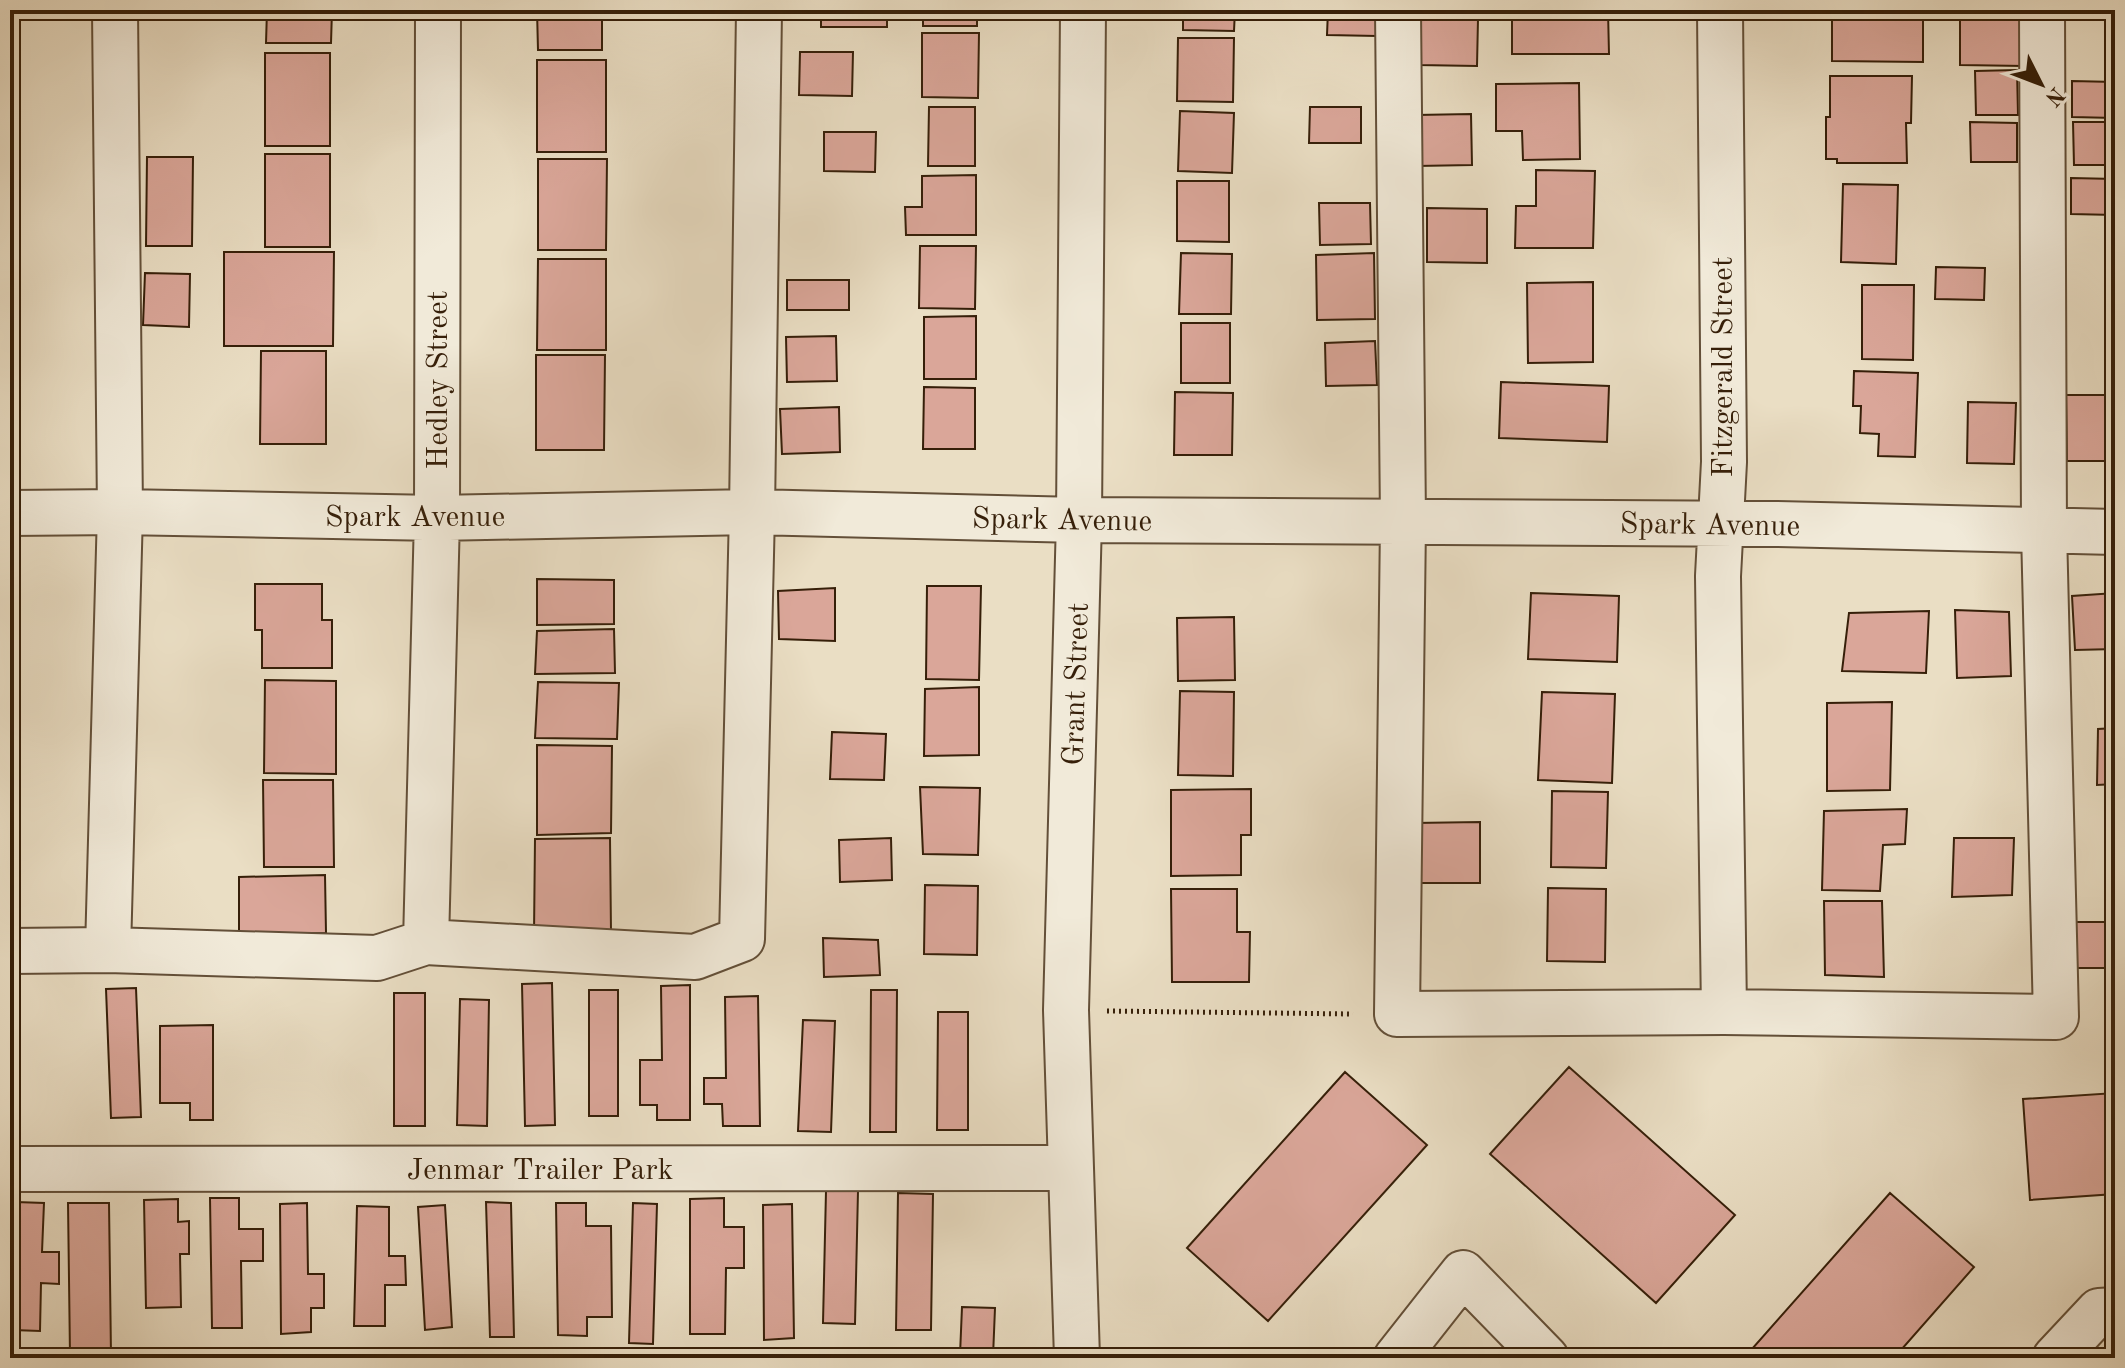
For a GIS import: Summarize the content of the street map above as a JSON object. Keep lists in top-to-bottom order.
{
  "streets": {
    "street": [
      "Fitzgerald Street",
      "Hedley Street",
      "Spark Avenue",
      "Grant Street",
      "Jenmar Trailer Park"
    ]
  },
  "crossings": [
    ["Fitzgerald Street", "Spark Avenue"],
    ["Hedley Street", "Spark Avenue"],
    ["Spark Avenue", "Grant Street"],
    ["Grant Street", "Jenmar Trailer Park"]
  ],
  "north": "bottom right"
}
